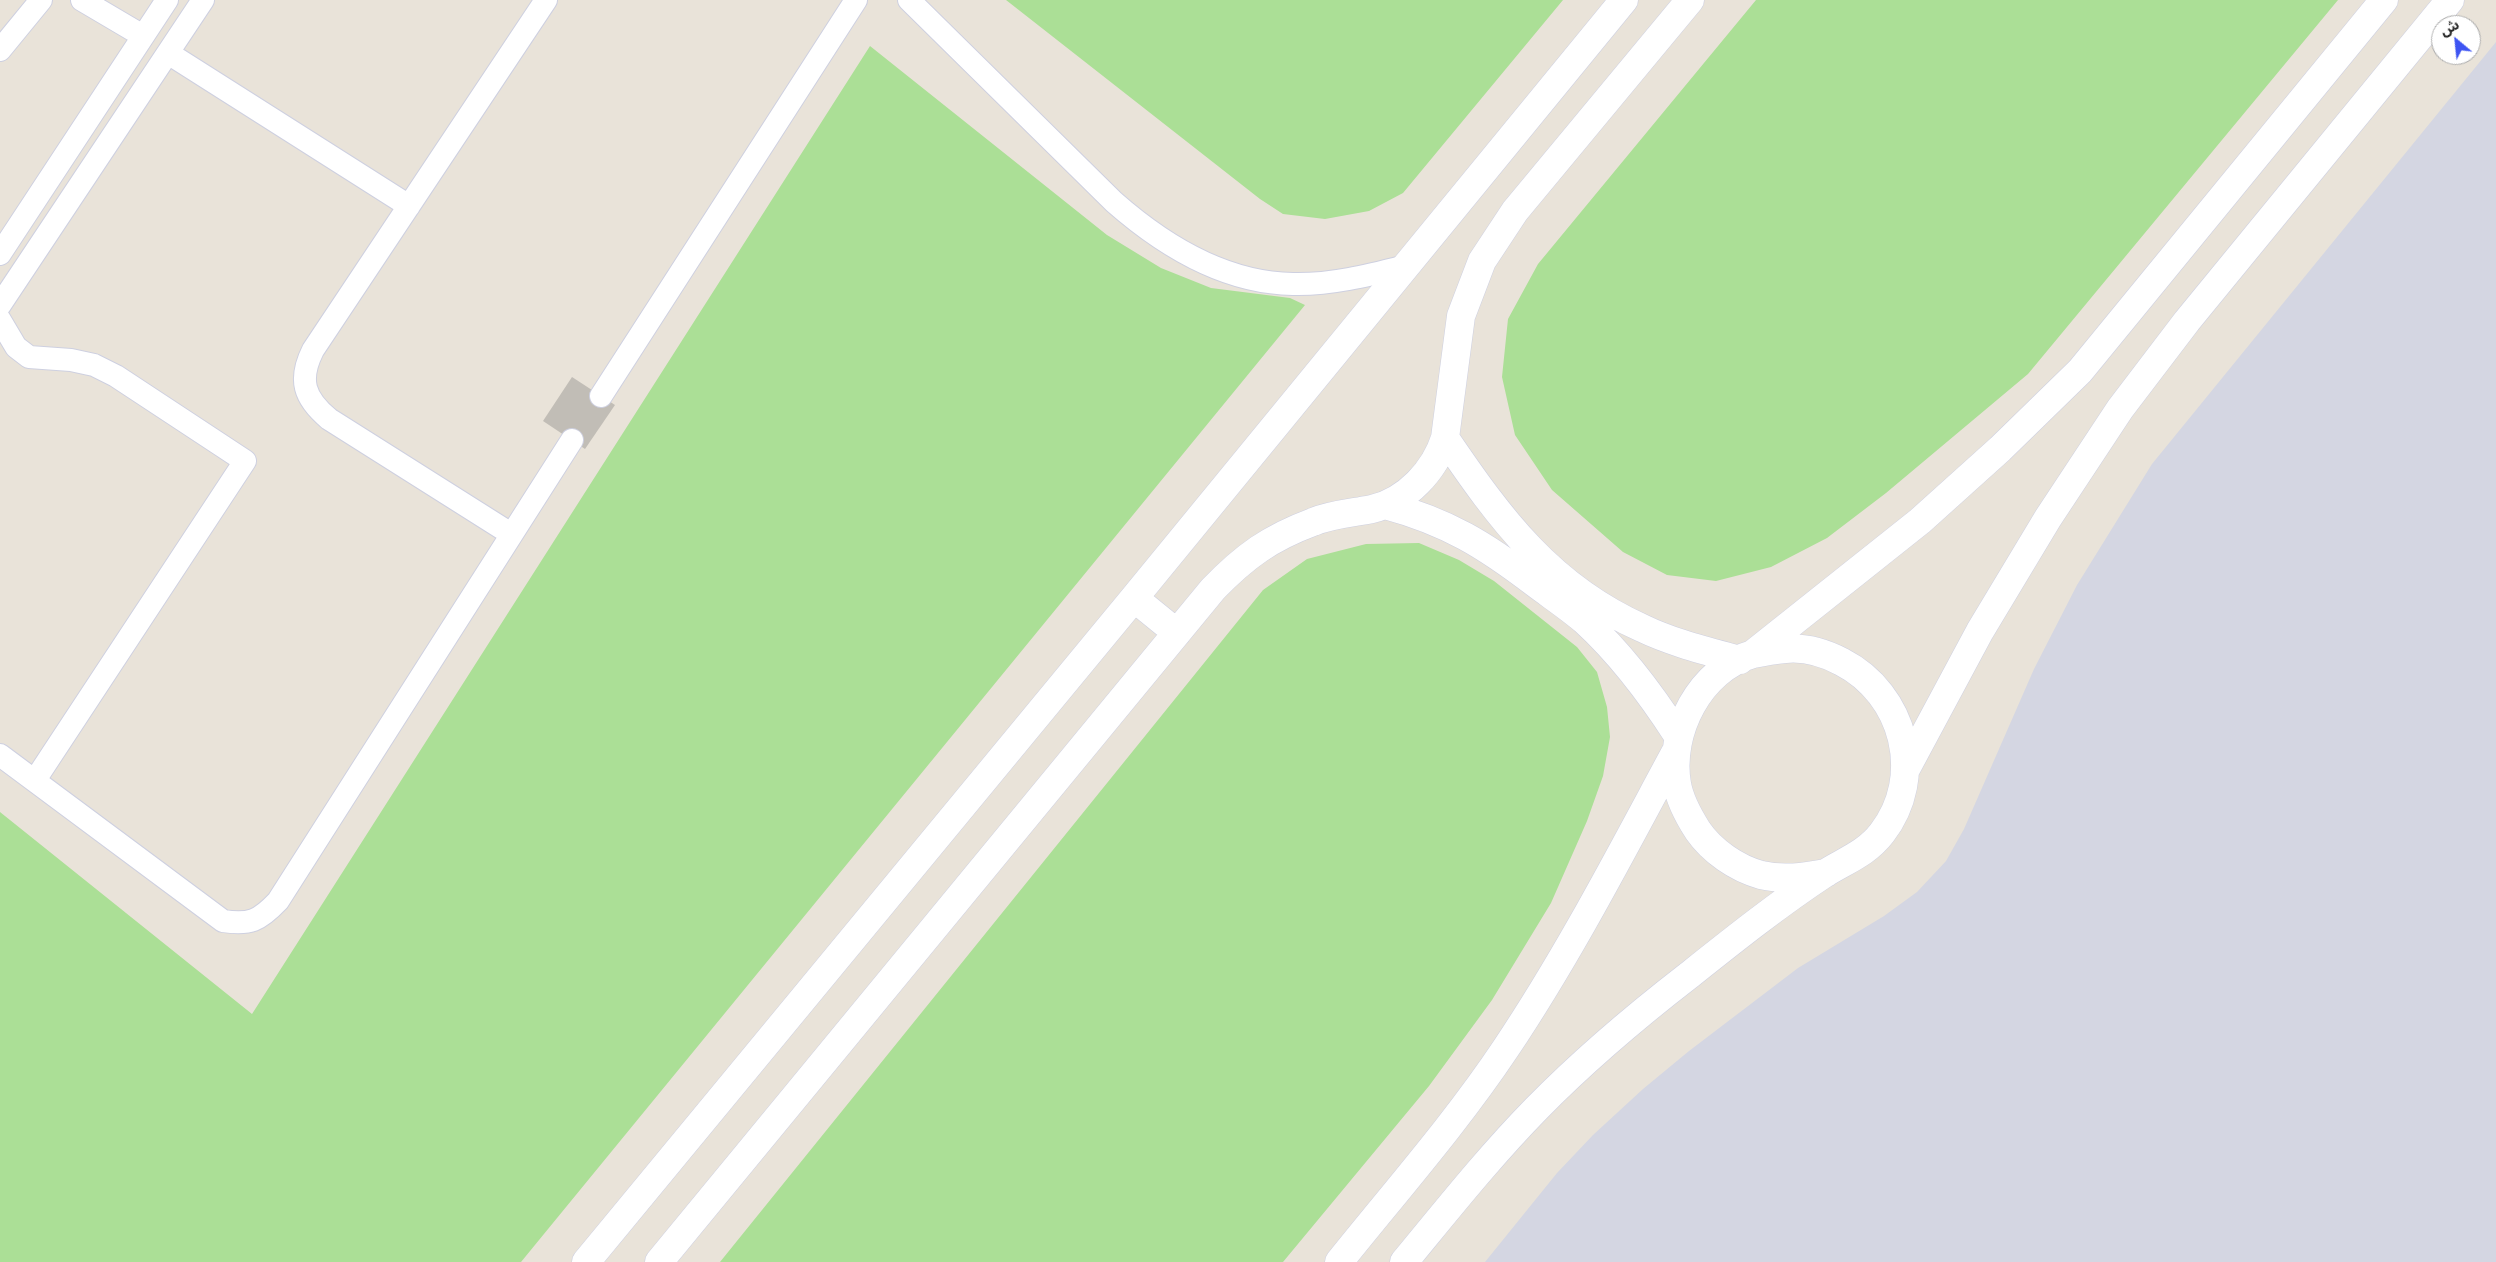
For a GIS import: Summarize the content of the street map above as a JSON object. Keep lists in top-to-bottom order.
{
  "north": "top left"
}
